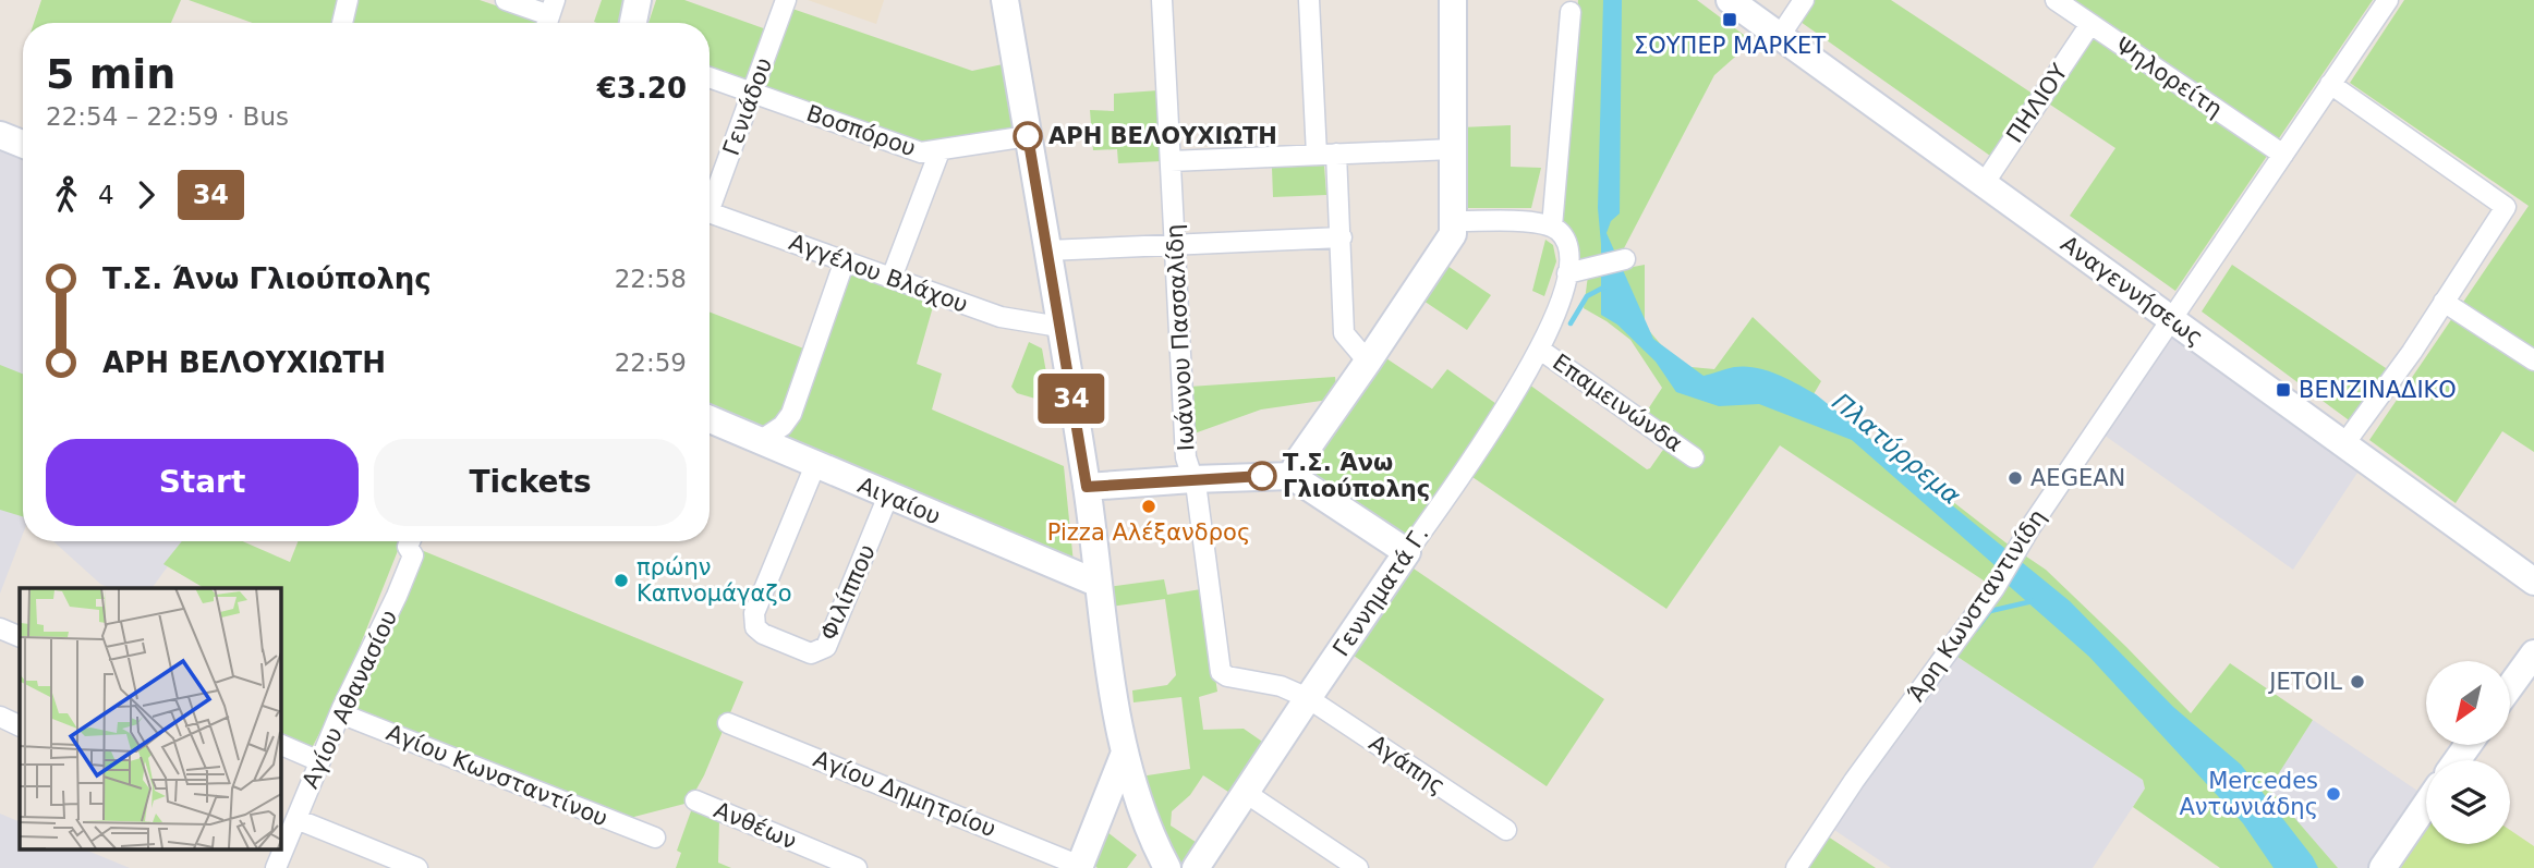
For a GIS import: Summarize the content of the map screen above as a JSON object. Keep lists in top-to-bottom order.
{
  "streets": {
    "street": [
      "Ψηλορείτη",
      "ΠΗΛΙΟΥ",
      "Γενιάδου",
      "Βοσπόρου",
      "Αγγέλου Βλάχου",
      "Αναγεννήσεως",
      "Ιωάννου Πασσαλίδη",
      "Επαμεινώνδα",
      "Αιγαίου",
      "Γεννηματά Γ.",
      "Φιλίππου",
      "Άρη Κωνσταντινίδη",
      "Αγίου Αθανασίου",
      "Αγάπης",
      "Αγίου Κωνσταντίνου",
      "Αγίου Δημητρίου",
      "Ανθέων"
    ]
  },
  "crossings": [
    ["Ψηλορείτη", "ΠΗΛΙΟΥ"],
    ["Ψηλορείτη", "Άρη Κωνσταντινίδη"],
    ["ΠΗΛΙΟΥ", "Αναγεννήσεως"],
    ["Γενιάδου", "Βοσπόρου"],
    ["Αναγεννήσεως", "Άρη Κωνσταντινίδη"],
    ["Ιωάννου Πασσαλίδη", "Γεννηματά Γ."],
    ["Ιωάννου Πασσαλίδη", "Αγάπης"],
    ["Επαμεινώνδα", "Γεννηματά Γ."],
    ["Αιγαίου", "Φιλίππου"],
    ["Γεννηματά Γ.", "Αγάπης"],
    ["Αγίου Αθανασίου", "Αγίου Κωνσταντίνου"]
  ],
  "water": ["Πλατύρρεμα"],
  "places": {
    "transit": ["ΣΟΥΠΕΡ ΜΑΡΚΕΤ", "ΒΕΝΖΙΝΑΔΙΚΟ"],
    "other": [
      "ΑΡΗ ΒΕΛΟΥΧΙΩΤΗ",
      "Τ.Σ. Άνω Γλιούπολης",
      "AEGEAN",
      "Pizza Αλέξανδρος",
      "πρώην Καπνομάγαζο",
      "JETOIL",
      "Mercedes Αντωνιάδης"
    ]
  },
  "lines": ["bus line 34"],
  "north": "bottom left",
  "page": {
    "on_map": "34",
    "heading": ["5 min", "22:54 – 22:59 · Bus", "€3.20"],
    "legs": ["4", "34"],
    "list": [
      {
        "name": "Τ.Σ. Άνω Γλιούπολης",
        "value": "22:58"
      },
      {
        "name": "ΑΡΗ ΒΕΛΟΥΧΙΩΤΗ",
        "value": "22:59"
      }
    ],
    "buttons": ["Start", "Tickets"]
  }
}
